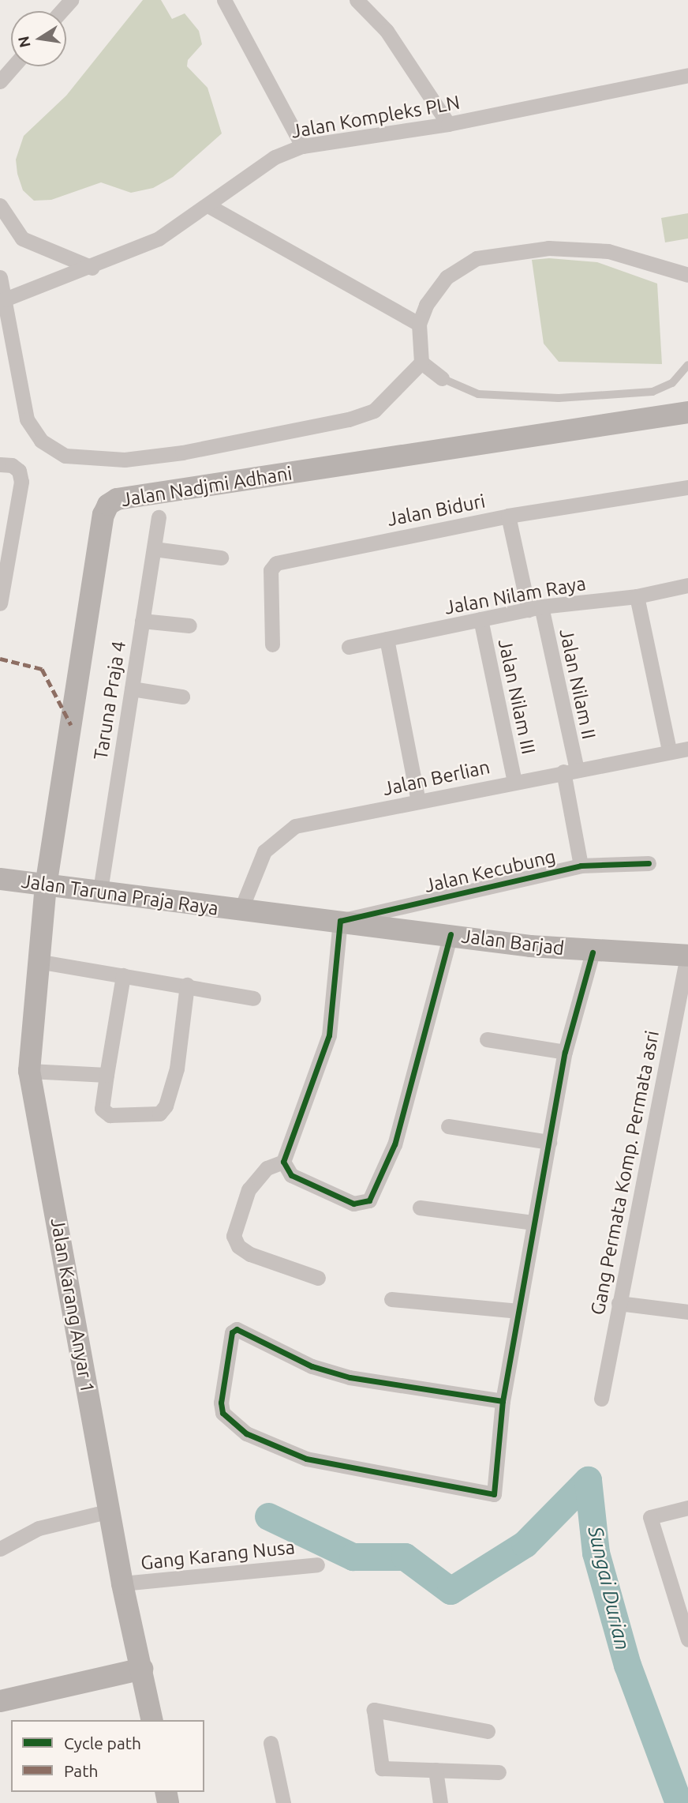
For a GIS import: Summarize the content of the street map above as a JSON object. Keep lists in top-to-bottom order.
{
  "streets": {
    "main road": [
      "Jalan Nadjmi Adhani",
      "Jalan Taruna Praja Raya",
      "Jalan Barjad",
      "Jalan Karang Anyar 1"
    ],
    "street": [
      "Jalan Kompleks PLN",
      "Jalan Biduri",
      "Jalan Nilam Raya",
      "Jalan Nilam II",
      "Jalan Nilam III",
      "Taruna Praja 4",
      "Jalan Berlian",
      "Jalan Kecubung",
      "Gang Permata Komp. Permata asri",
      "Gang Karang Nusa"
    ]
  },
  "crossings": [
    ["Jalan Nadjmi Adhani", "Jalan Taruna Praja Raya"],
    ["Jalan Nadjmi Adhani", "Jalan Karang Anyar 1"],
    ["Jalan Biduri", "Jalan Nilam II"],
    ["Jalan Nilam Raya", "Jalan Nilam II"],
    ["Jalan Nilam Raya", "Jalan Nilam III"],
    ["Jalan Nilam II", "Jalan Berlian"],
    ["Jalan Nilam II", "Jalan Kecubung"],
    ["Jalan Nilam III", "Jalan Berlian"],
    ["Taruna Praja 4", "Jalan Taruna Praja Raya"],
    ["Jalan Berlian", "Jalan Taruna Praja Raya"],
    ["Jalan Berlian", "Jalan Barjad"],
    ["Jalan Kecubung", "Jalan Barjad"],
    ["Jalan Taruna Praja Raya", "Jalan Barjad"],
    ["Jalan Taruna Praja Raya", "Jalan Karang Anyar 1"],
    ["Jalan Barjad", "Gang Permata Komp. Permata asri"],
    ["Jalan Karang Anyar 1", "Gang Karang Nusa"]
  ],
  "water": ["Sungai Durian"],
  "legend": ["Cycle path", "Path"],
  "north": "left"
}
